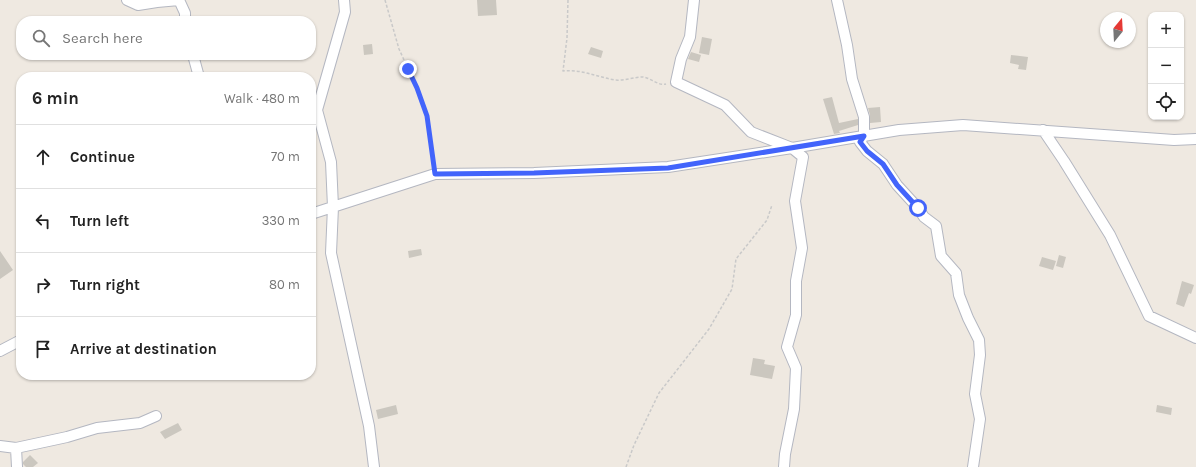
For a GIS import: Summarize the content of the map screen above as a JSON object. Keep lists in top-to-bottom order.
{
  "north": "top",
  "page": {
    "map_buttons": ["+", "−"],
    "search": "Search here",
    "heading": ["6 min", "Walk · 480 m"],
    "list": [
      ["Continue", "70 m"],
      ["Turn left", "330 m"],
      ["Turn right", "80 m"],
      "Arrive at destination"
    ]
  }
}
